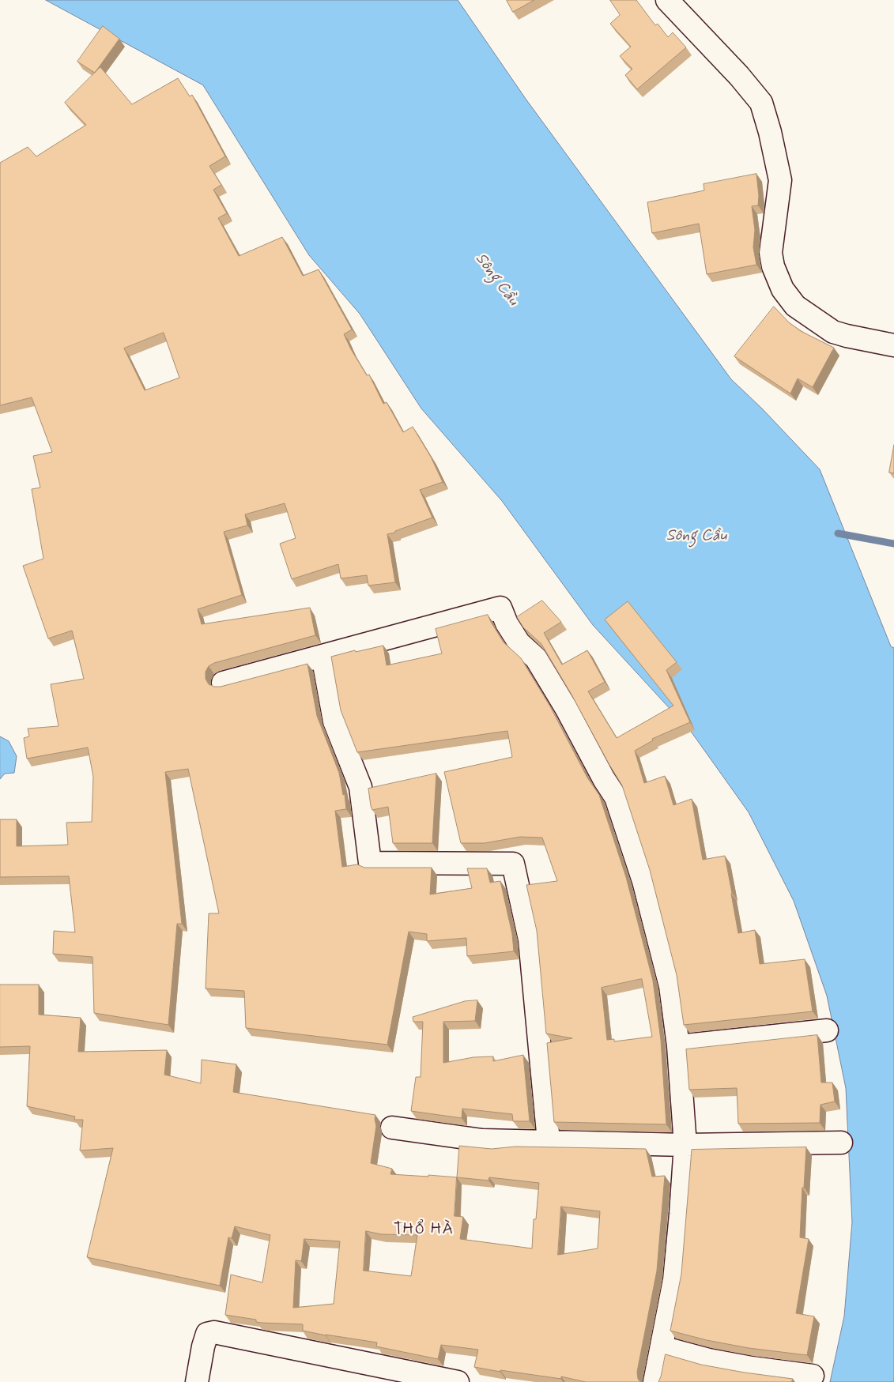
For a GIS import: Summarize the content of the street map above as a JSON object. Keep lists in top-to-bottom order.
{
  "districts": ["THỔ HÀ"],
  "water": ["Sông Cầu"]
}
